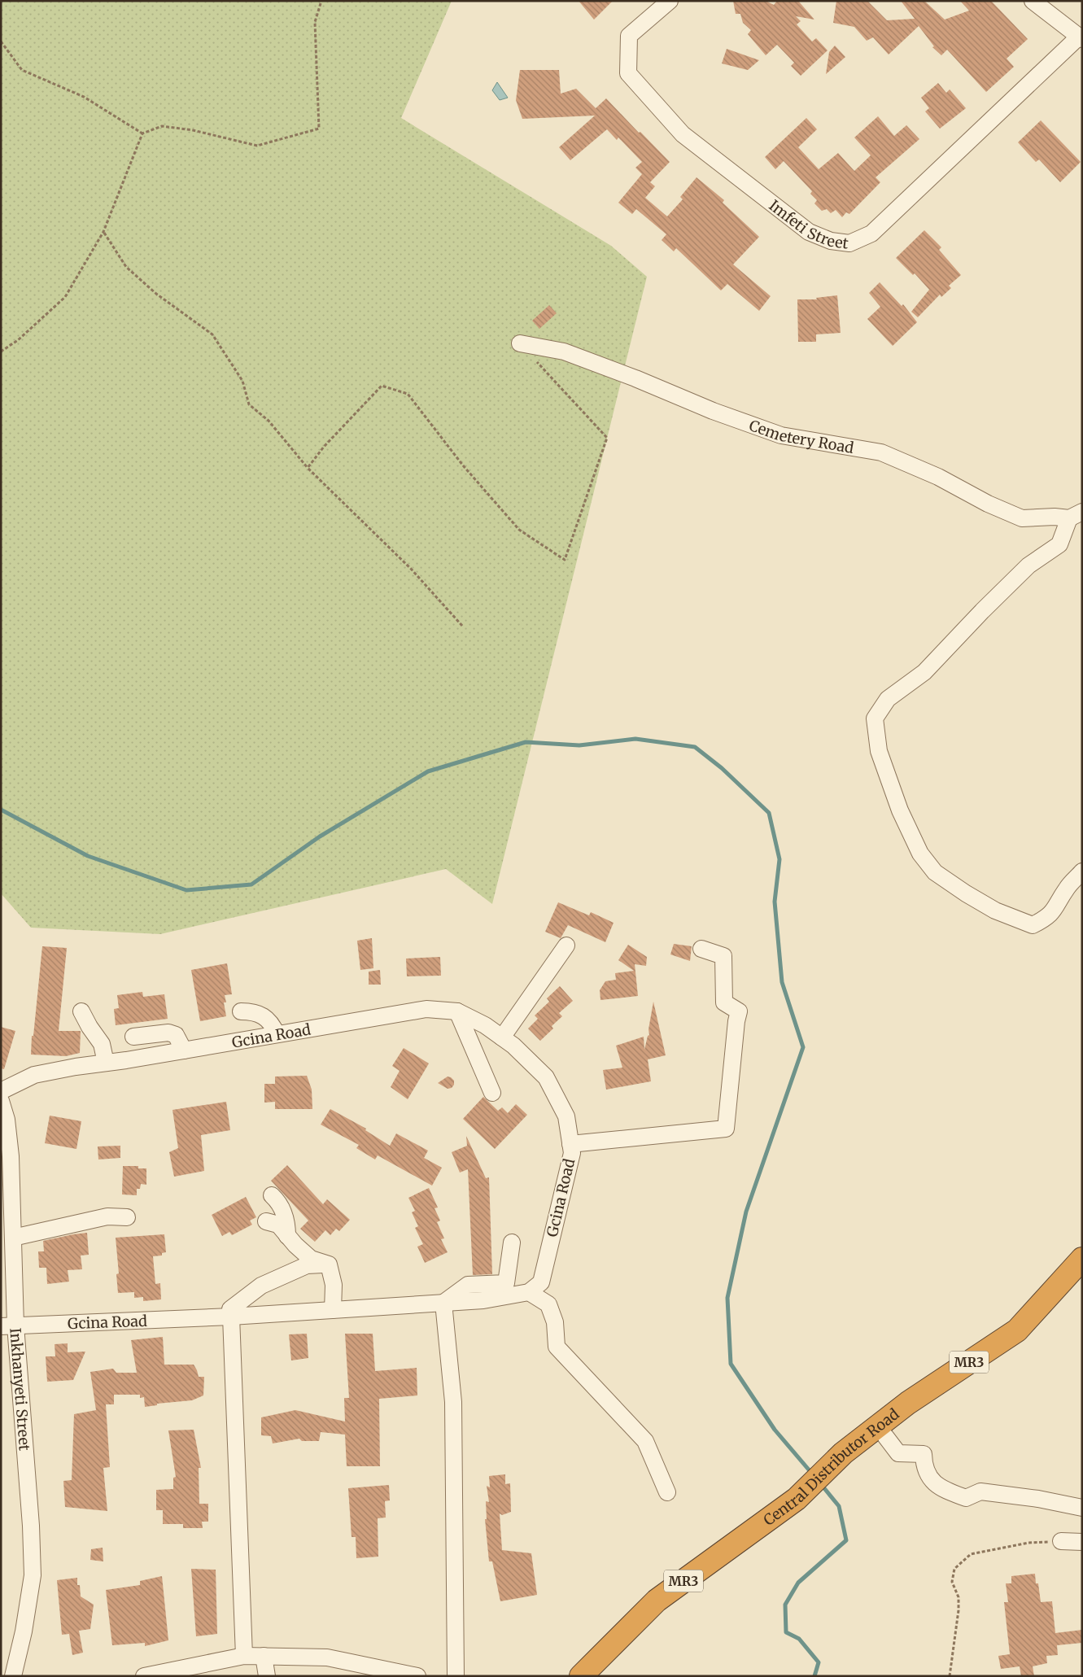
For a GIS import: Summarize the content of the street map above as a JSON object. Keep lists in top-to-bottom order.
{
  "streets": {
    "highway": ["MR3", "Central Distributor Road"],
    "street": [
      "Imfeti Street",
      "Cemetery Road",
      "Gcina Road",
      "Inkhanyeti Street"
    ]
  },
  "crossings": [
    ["Gcina Road", "Inkhanyeti Street"]
  ]
}
